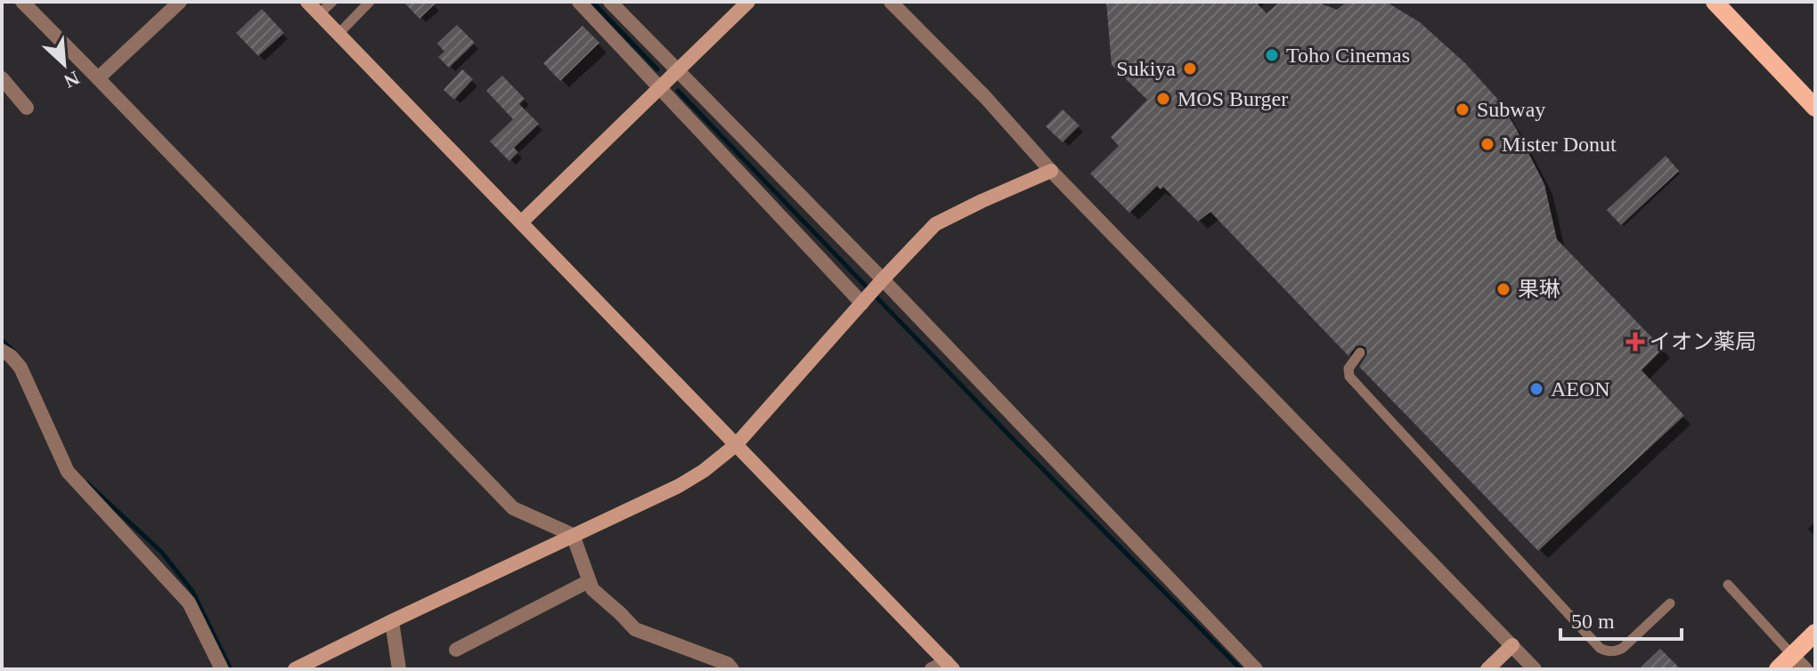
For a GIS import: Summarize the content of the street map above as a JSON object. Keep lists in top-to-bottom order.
{
  "places": {
    "other": [
      "Toho Cinemas",
      "Sukiya",
      "MOS Burger",
      "Subway",
      "Mister Donut",
      "果琳",
      "AEON"
    ],
    "health": ["イオン薬局"]
  },
  "scale_bar": "50 m",
  "north": "bottom right"
}
